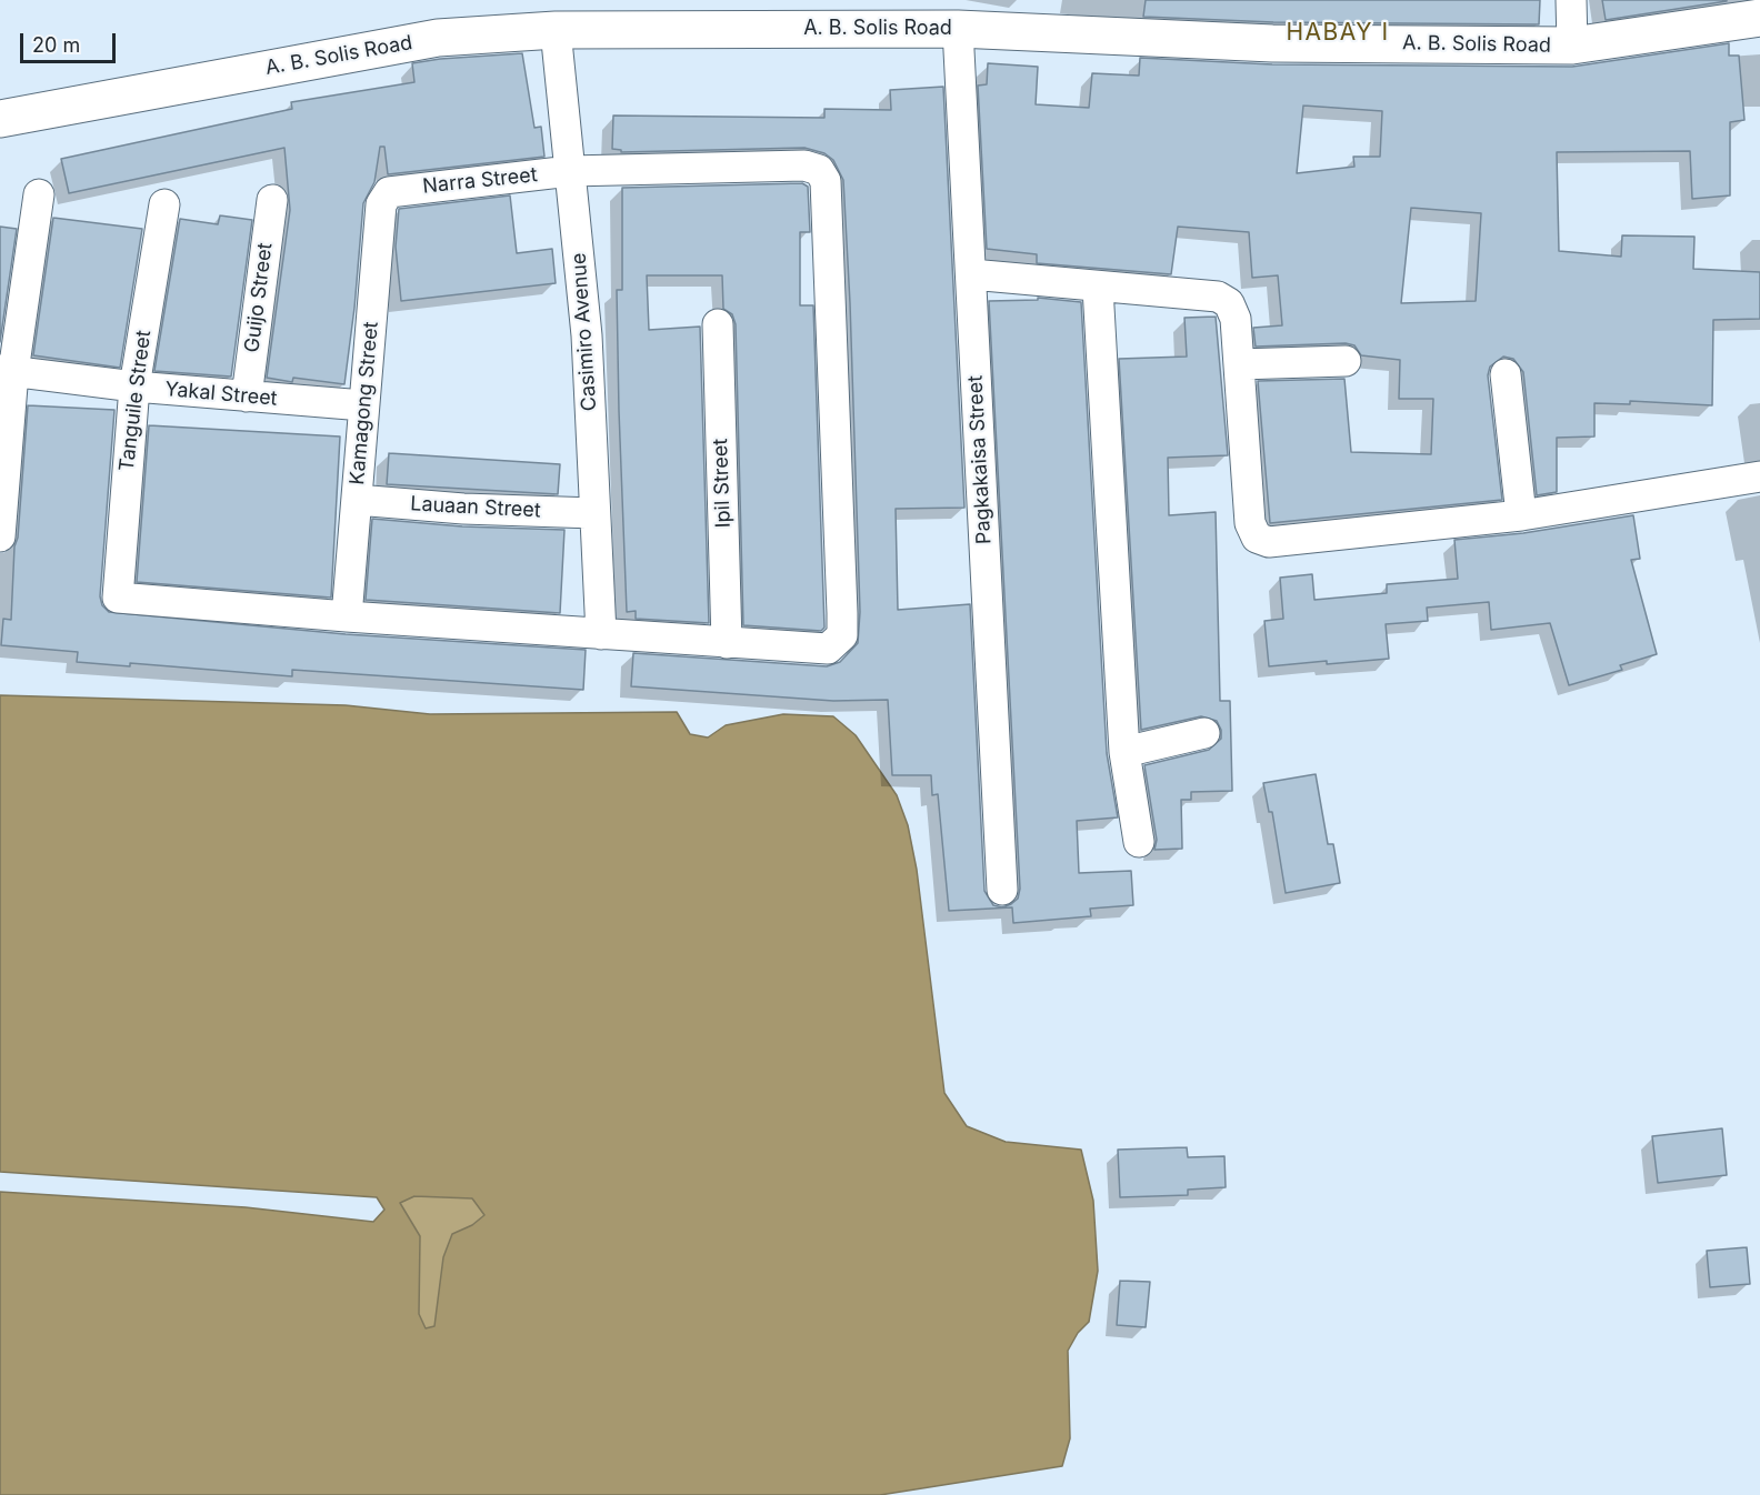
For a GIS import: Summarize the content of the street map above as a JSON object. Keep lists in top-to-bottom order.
{
  "streets": {
    "street": [
      "A. B. Solis Road",
      "Narra Street",
      "Guijo Street",
      "Casimiro Avenue",
      "Yakal Street",
      "Tanguile Street",
      "Kamagong Street",
      "Pagkakaisa Street",
      "Ipil Street",
      "Lauaan Street"
    ]
  },
  "crossings": [
    ["A. B. Solis Road", "Casimiro Avenue"],
    ["A. B. Solis Road", "Pagkakaisa Street"],
    ["Narra Street", "Casimiro Avenue"],
    ["Narra Street", "Kamagong Street"],
    ["Narra Street", "Ipil Street"],
    ["Guijo Street", "Yakal Street"],
    ["Casimiro Avenue", "Lauaan Street"],
    ["Yakal Street", "Tanguile Street"],
    ["Yakal Street", "Kamagong Street"],
    ["Tanguile Street", "Kamagong Street"],
    ["Kamagong Street", "Lauaan Street"]
  ],
  "districts": ["HABAY I"],
  "scale_bar": "20 m"
}
